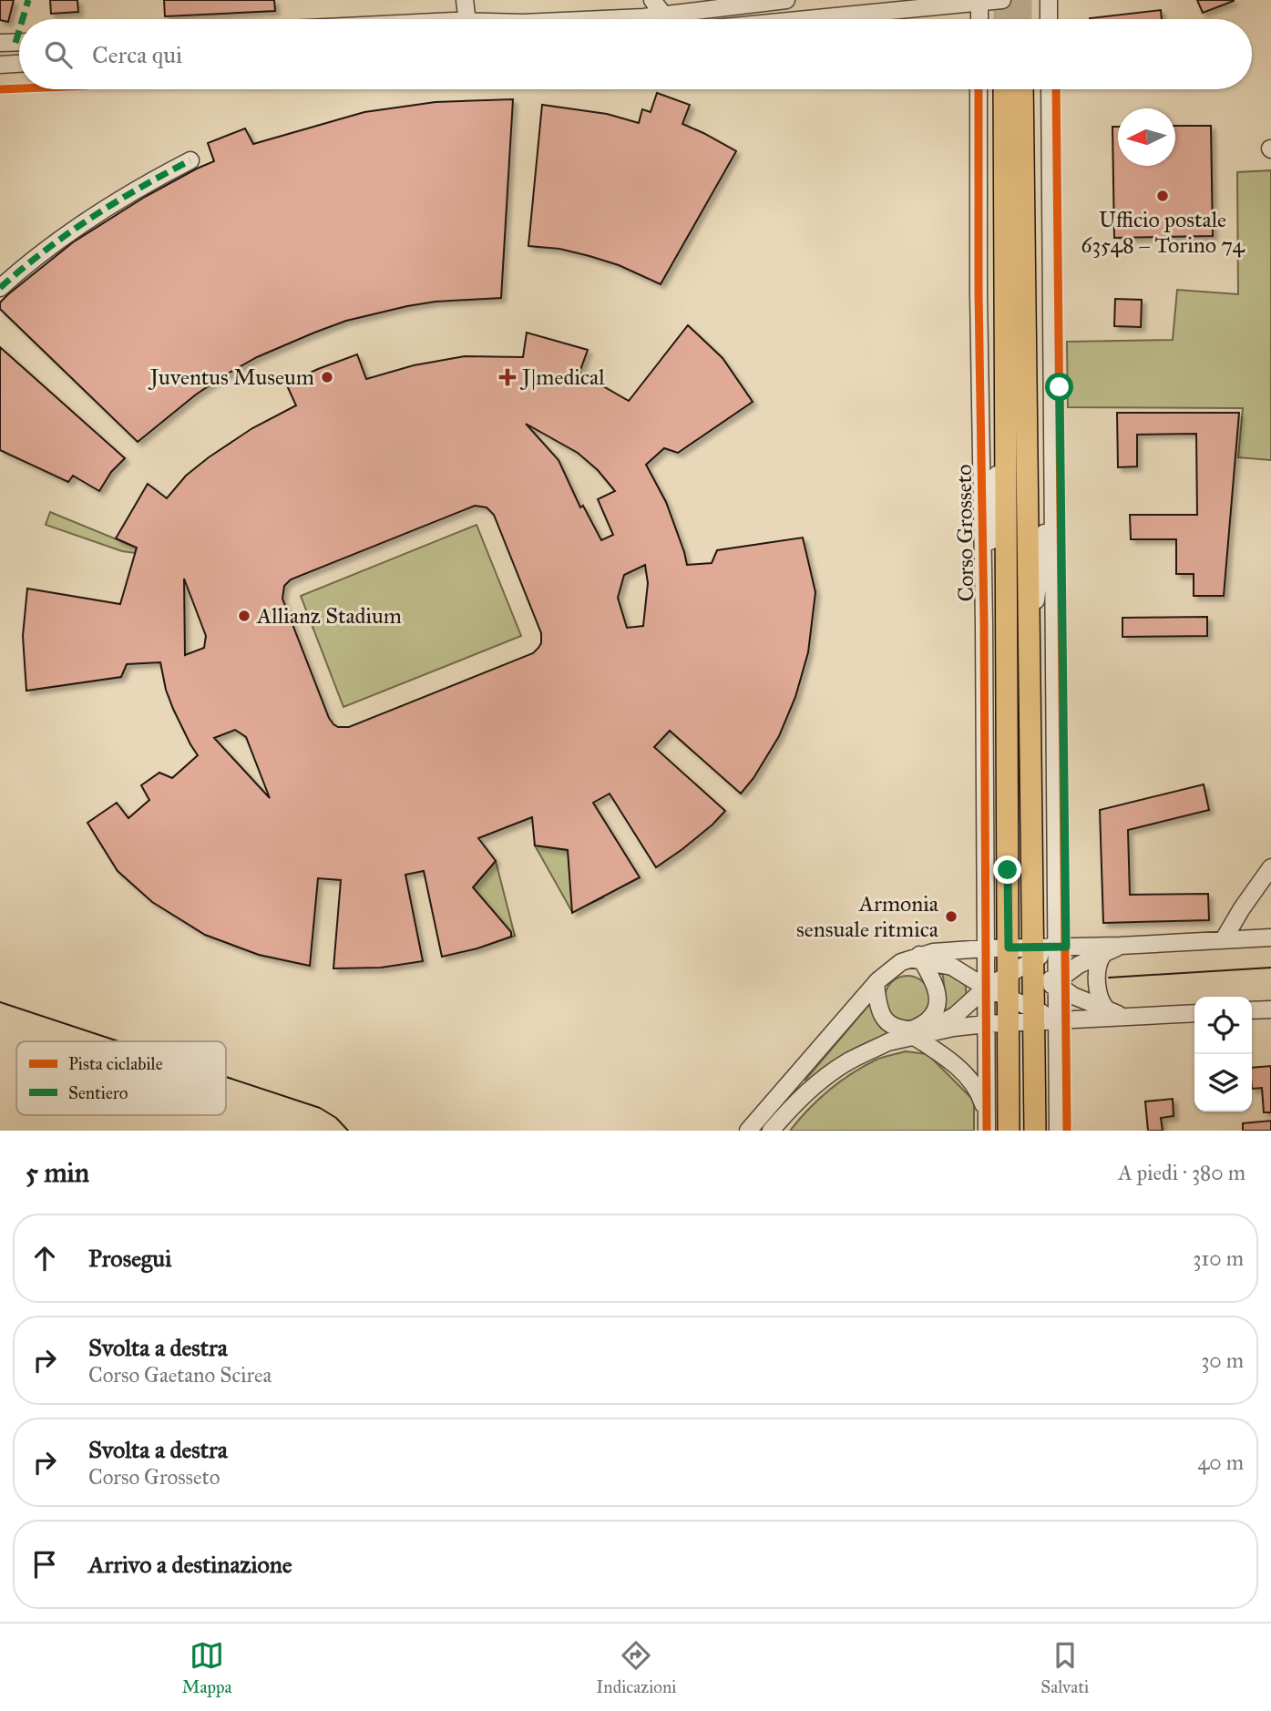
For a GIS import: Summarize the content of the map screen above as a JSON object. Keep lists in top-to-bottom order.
{
  "streets": {
    "main road": ["Corso Grosseto"]
  },
  "places": {
    "other": [
      "Ufficio postale 63548 – Torino 74",
      "Juventus Museum",
      "Allianz Stadium",
      "Armonia sensuale ritmica"
    ],
    "health": ["J|medical"]
  },
  "legend": ["Pista ciclabile", "Sentiero"],
  "north": "left",
  "page": {
    "search": "Cerca qui",
    "heading": ["5 min", "A piedi · 380 m"],
    "list": [
      ["Prosegui", "310 m"],
      ["Svolta a destra", "Corso Gaetano Scirea", "30 m"],
      ["Svolta a destra", "Corso Grosseto", "40 m"],
      "Arrivo a destinazione"
    ],
    "nav": ["Mappa", "Indicazioni", "Salvati"]
  }
}
